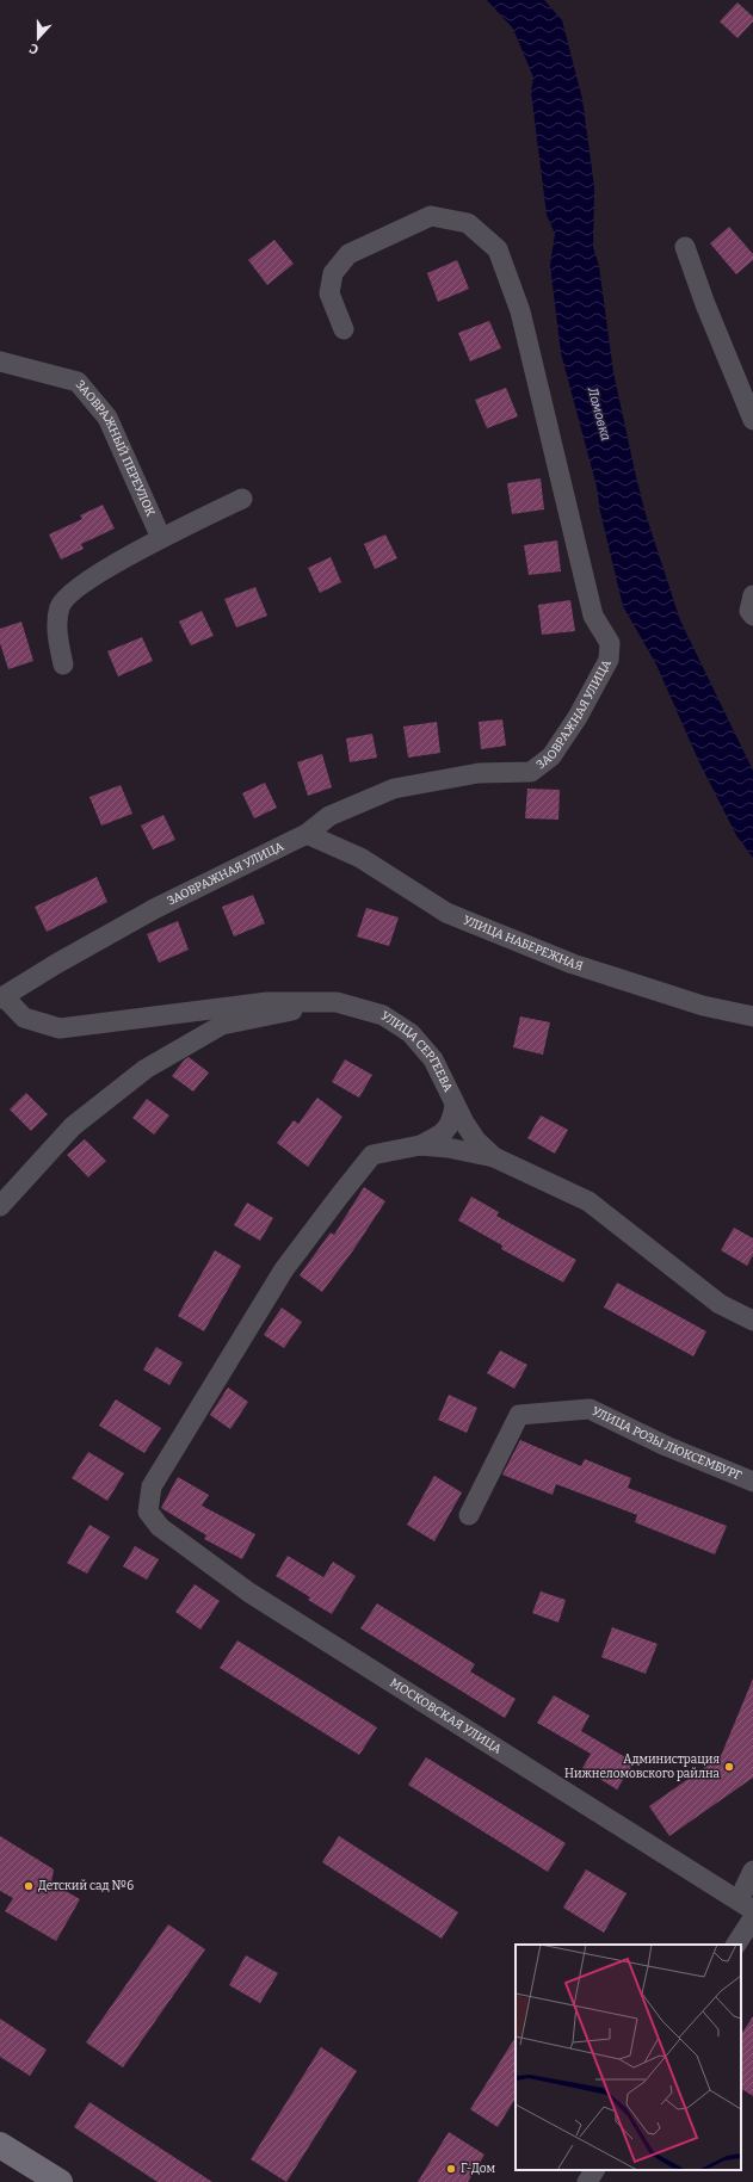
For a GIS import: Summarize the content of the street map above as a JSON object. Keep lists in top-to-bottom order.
{
  "streets": {
    "street": [
      "ЗАОВРАЖНЫЙ ПЕРЕУЛОК",
      "ЗАОВРАЖНАЯ УЛИЦА",
      "УЛИЦА НАБЕРЕЖНАЯ",
      "УЛИЦА СЕРГЕЕВА",
      "УЛИЦА РОЗЫ ЛЮКСЕМБУРГ",
      "МОСКОВСКАЯ УЛИЦА"
    ]
  },
  "crossings": [
    ["ЗАОВРАЖНАЯ УЛИЦА", "УЛИЦА НАБЕРЕЖНАЯ"],
    ["ЗАОВРАЖНАЯ УЛИЦА", "УЛИЦА СЕРГЕЕВА"]
  ],
  "water": ["Ломовка"],
  "places": ["Администрация Нижнеломовского райлна", "Детский сад №6", "Г-Дом"],
  "north": "bottom"
}
